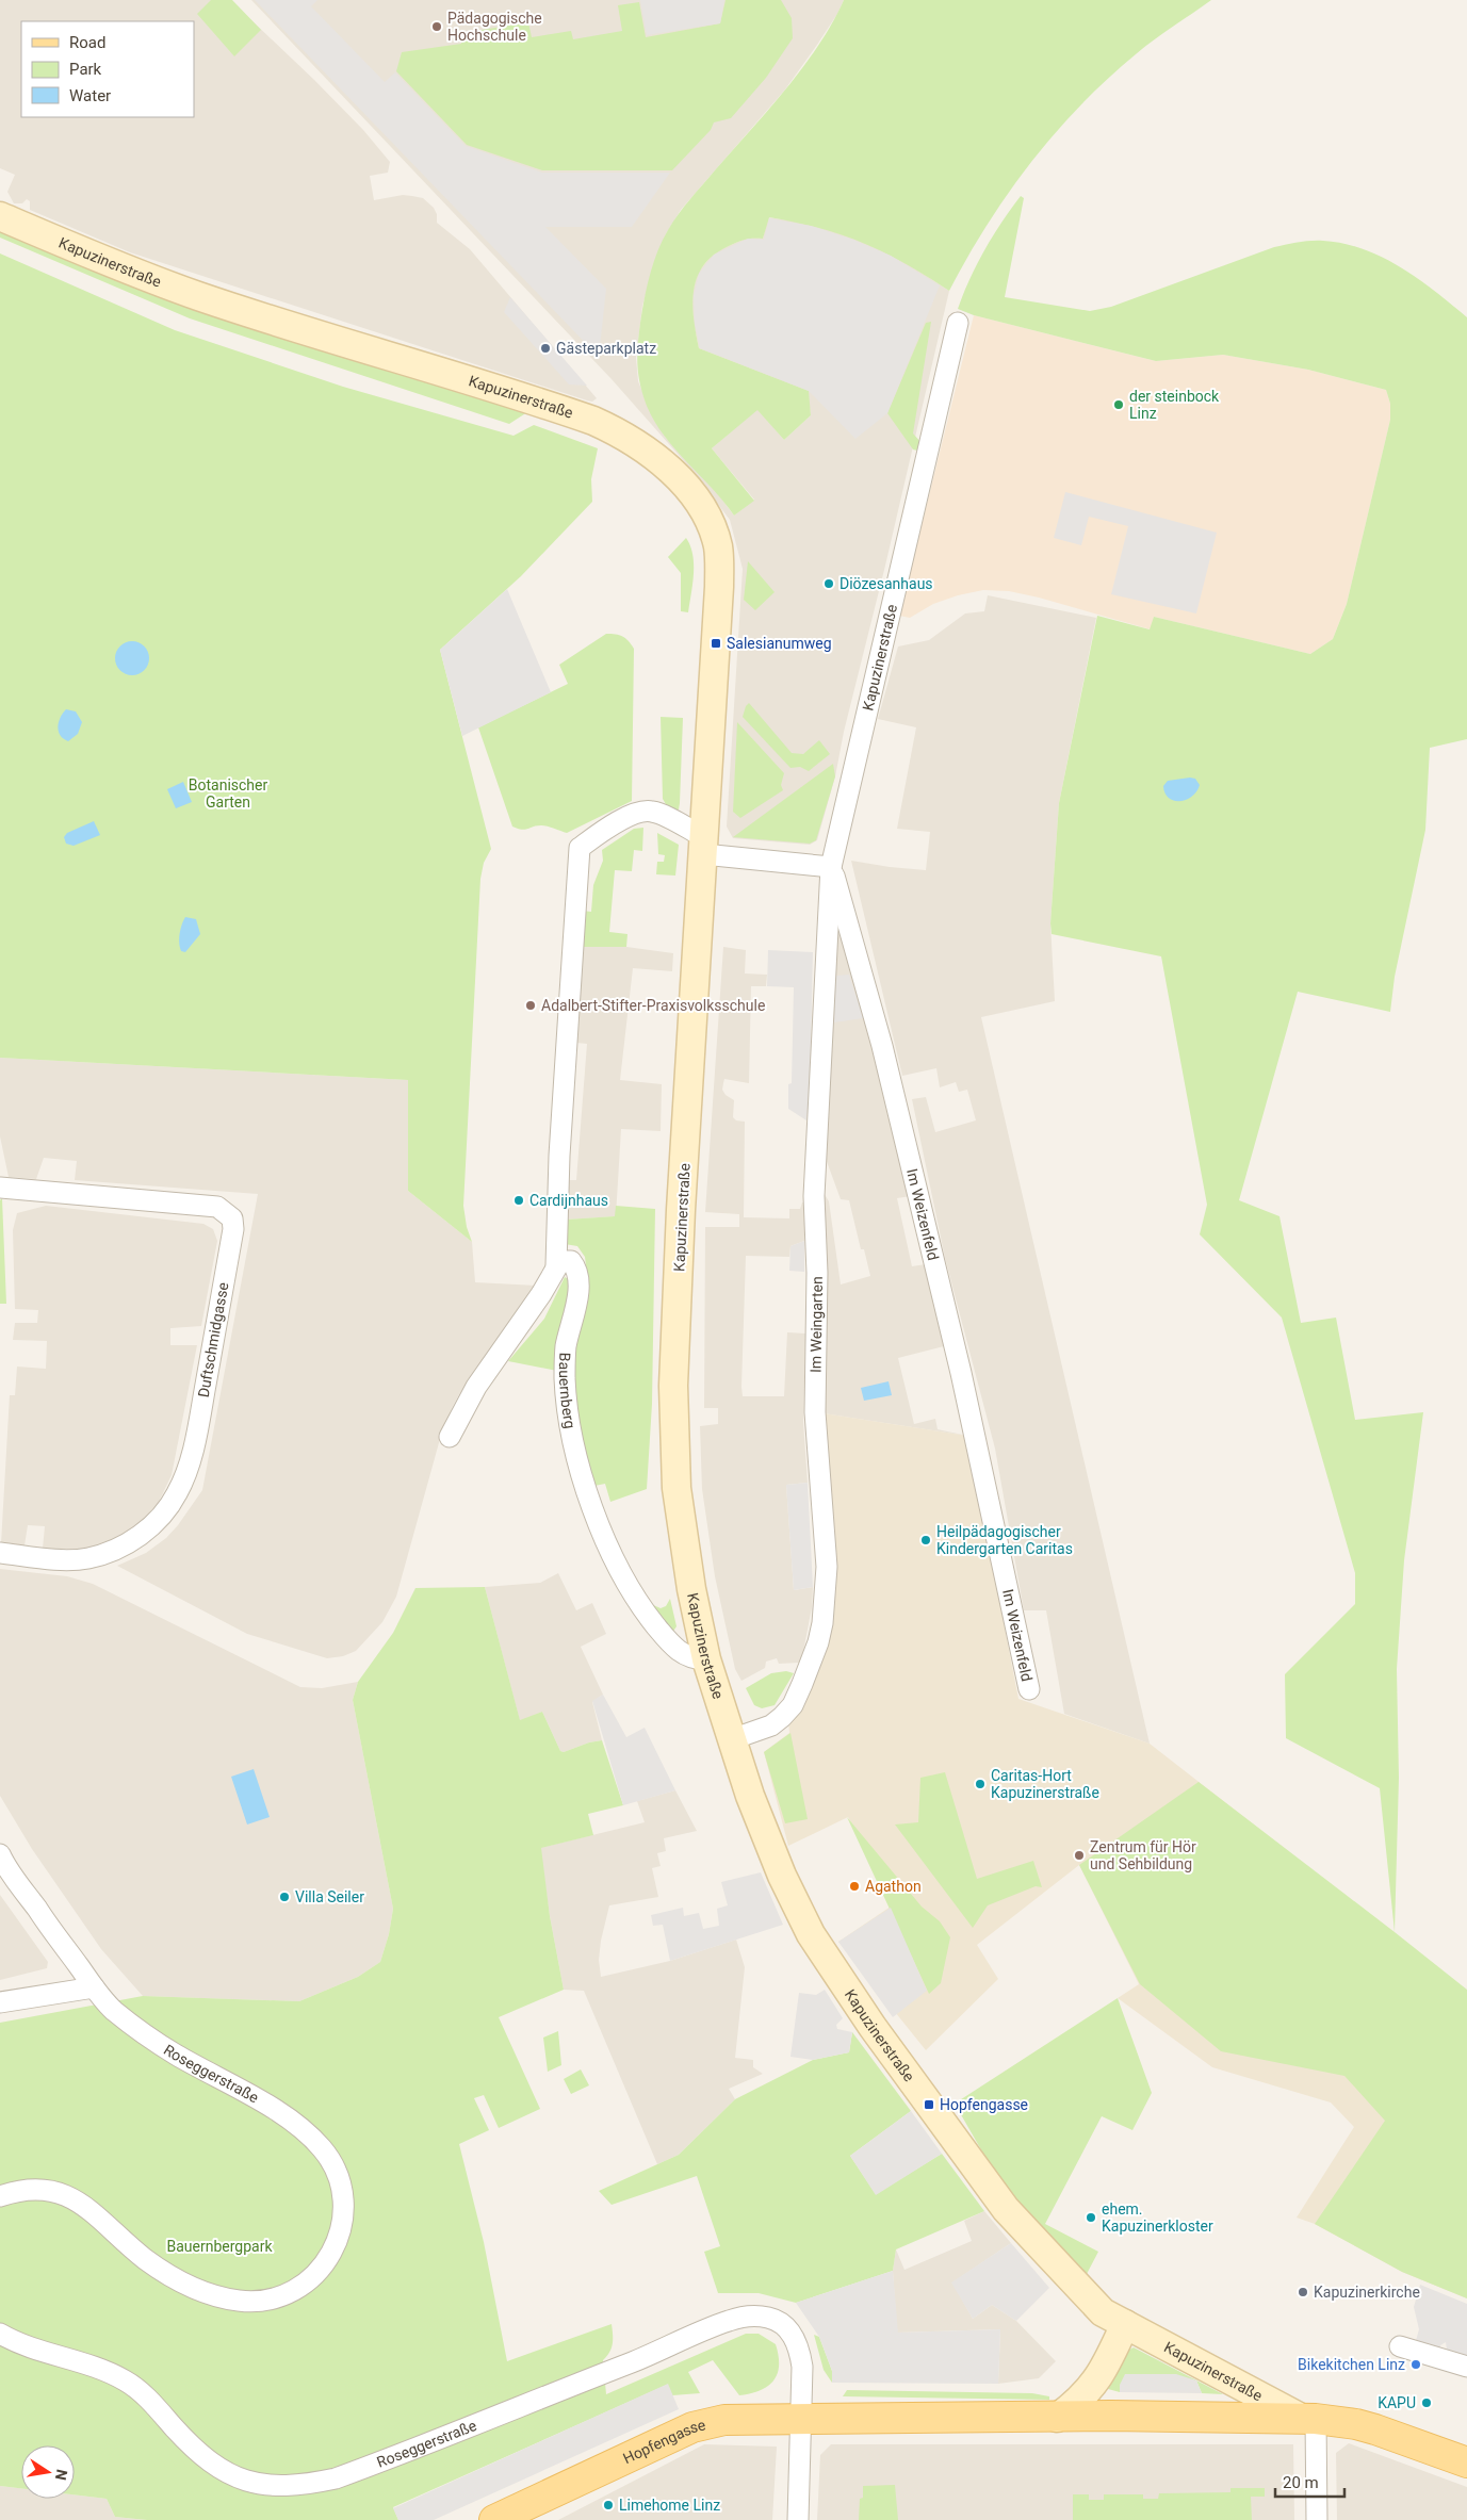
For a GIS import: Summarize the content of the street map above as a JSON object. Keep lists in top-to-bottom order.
{
  "streets": {
    "main road": ["Kapuzinerstraße", "Hopfengasse"],
    "street": [
      "Im Weizenfeld",
      "Im Weingarten",
      "Duftschmidgasse",
      "Bauernberg",
      "Roseggerstraße"
    ]
  },
  "crossings": [
    ["Kapuzinerstraße", "Im Weizenfeld"],
    ["Kapuzinerstraße", "Im Weingarten"],
    ["Kapuzinerstraße", "Bauernberg"],
    ["Kapuzinerstraße", "Hopfengasse"],
    ["Im Weizenfeld", "Im Weingarten"],
    ["Roseggerstraße", "Hopfengasse"]
  ],
  "parks": ["Botanischer Garten", "Bauernbergpark"],
  "places": {
    "other": [
      "Pädagogische Hochschule",
      "Gästeparkplatz",
      "der steinbock Linz",
      "Diözesanhaus",
      "Adalbert-Stifter-Praxisvolksschule",
      "Cardijnhaus",
      "Heilpädagogischer Kindergarten Caritas",
      "Caritas-Hort Kapuzinerstraße",
      "Zentrum für Hör und Sehbildung",
      "Agathon",
      "Villa Seiler",
      "ehem. Kapuzinerkloster",
      "Kapuzinerkirche",
      "Bikekitchen Linz",
      "KAPU",
      "Limehome Linz"
    ],
    "transit": ["Salesianumweg", "Hopfengasse"]
  },
  "legend": ["Road", "Park", "Water"],
  "scale_bar": "20 m",
  "north": "right"
}
